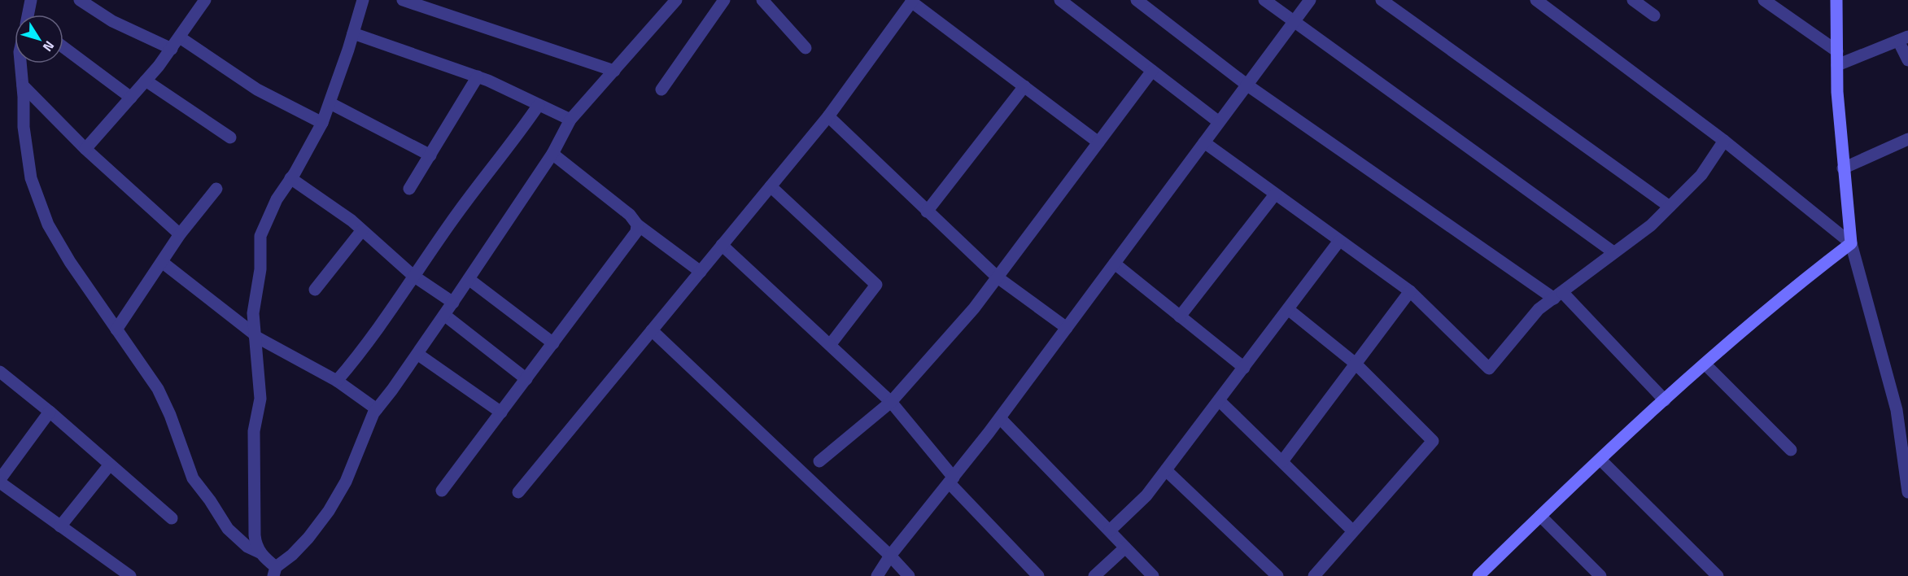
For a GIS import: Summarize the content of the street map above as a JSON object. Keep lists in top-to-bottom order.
{
  "north": "bottom right"
}
